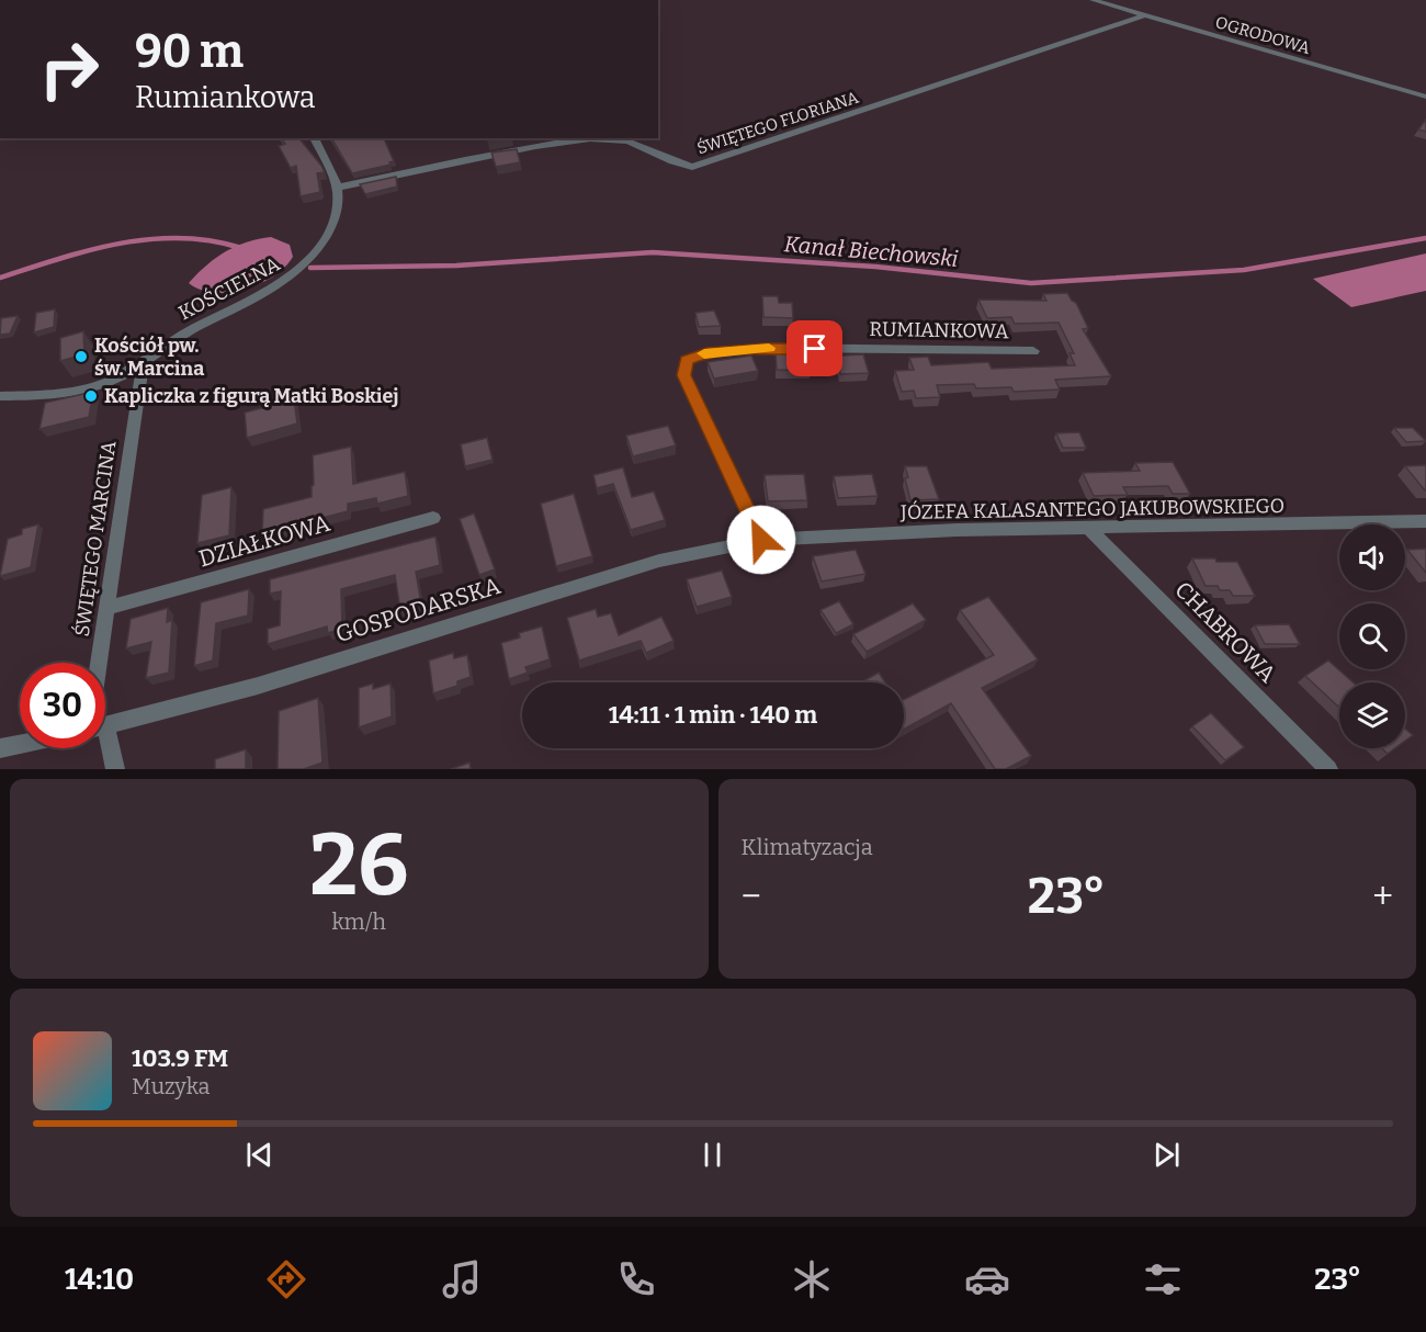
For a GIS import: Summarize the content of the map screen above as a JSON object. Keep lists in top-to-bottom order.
{
  "streets": {
    "street": [
      "OGRODOWA",
      "ŚWIĘTEGO FLORIANA",
      "KOŚCIELNA",
      "RUMIANKOWA",
      "JÓZEFA KALASANTEGO JAKUBOWSKIEGO",
      "ŚWIĘTEGO MARCINA",
      "DZIAŁKOWA",
      "GOSPODARSKA",
      "CHABROWA"
    ]
  },
  "crossings": [
    ["OGRODOWA", "ŚWIĘTEGO FLORIANA"],
    ["ŚWIĘTEGO FLORIANA", "KOŚCIELNA"],
    ["KOŚCIELNA", "ŚWIĘTEGO MARCINA"],
    ["RUMIANKOWA", "JÓZEFA KALASANTEGO JAKUBOWSKIEGO"],
    ["RUMIANKOWA", "GOSPODARSKA"],
    ["JÓZEFA KALASANTEGO JAKUBOWSKIEGO", "GOSPODARSKA"],
    ["JÓZEFA KALASANTEGO JAKUBOWSKIEGO", "CHABROWA"],
    ["ŚWIĘTEGO MARCINA", "DZIAŁKOWA"]
  ],
  "water": ["Kanał Biechowski"],
  "places": ["Kościół pw. św. Marcina", "Kapliczka z figurą Matki Boskiej"],
  "page": {
    "turn": ["90 m", "Rumiankowa"],
    "limit": "30",
    "trip": "14:11 · 1 min · 140 m",
    "tile": [
      ["26", "km/h"],
      "Klimatyzacja"
    ],
    "heat": ["−", "23°", "+"],
    "song": ["103.9 FM", "Muzyka"],
    "tabs": ["14:10", "23°"]
  }
}
